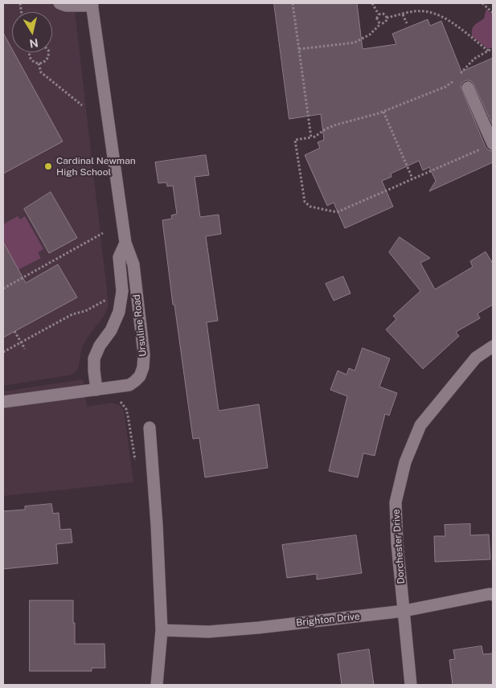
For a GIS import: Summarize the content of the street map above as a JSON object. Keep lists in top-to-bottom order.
{
  "streets": {
    "street": ["Ursuline Road", "Dorchester Drive", "Brighton Drive"]
  },
  "crossings": [
    ["Dorchester Drive", "Brighton Drive"]
  ],
  "places": ["Cardinal Newman High School"],
  "north": "bottom"
}
